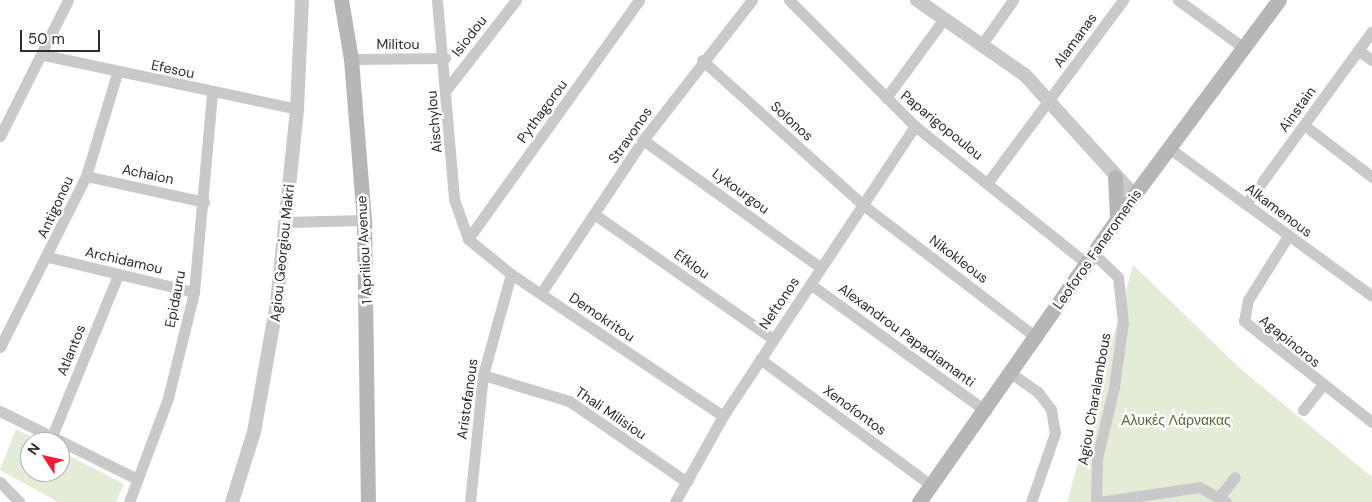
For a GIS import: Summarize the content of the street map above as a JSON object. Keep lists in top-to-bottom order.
{
  "streets": {
    "main road": ["Leoforos Faneromenis", "1 Apriliou Avenue"],
    "street": [
      "Isiodou",
      "Alamanas",
      "Militou",
      "Efesou",
      "Ainstain",
      "Pythagorou",
      "Solonos",
      "Aischylou",
      "Paparigopoulou",
      "Stravonos",
      "Achaion",
      "Lykourgou",
      "Antigonou",
      "Alkamenous",
      "Agiou Georgiou Makri",
      "Nikokleous",
      "Archidamou",
      "Efklou",
      "Epidauru",
      "Neftonos",
      "Demokritou",
      "Alexandrou Papadiamanti",
      "Agapinoros",
      "Atlantos",
      "Aristofanous",
      "Agiou Charalambous",
      "Xenofontos",
      "Thali Milisiou"
    ]
  },
  "crossings": [
    ["Isiodou", "Aischylou"],
    ["Alamanas", "Paparigopoulou"],
    ["Militou", "Aischylou"],
    ["Militou", "1 Apriliou Avenue"],
    ["Efesou", "Antigonou"],
    ["Efesou", "Agiou Georgiou Makri"],
    ["Efesou", "Epidauru"],
    ["Ainstain", "Alkamenous"],
    ["Pythagorou", "Aischylou"],
    ["Pythagorou", "Demokritou"],
    ["Solonos", "Stravonos"],
    ["Solonos", "Nikokleous"],
    ["Solonos", "Neftonos"],
    ["Aischylou", "Demokritou"],
    ["Paparigopoulou", "Leoforos Faneromenis"],
    ["Paparigopoulou", "Neftonos"],
    ["Paparigopoulou", "Agiou Charalambous"],
    ["Stravonos", "Lykourgou"],
    ["Stravonos", "Efklou"],
    ["Stravonos", "Demokritou"],
    ["Achaion", "Antigonou"],
    ["Achaion", "Epidauru"],
    ["Lykourgou", "Neftonos"],
    ["Antigonou", "Archidamou"],
    ["Alkamenous", "Leoforos Faneromenis"],
    ["Alkamenous", "Agapinoros"],
    ["Leoforos Faneromenis", "Nikokleous"],
    ["Leoforos Faneromenis", "Alexandrou Papadiamanti"],
    ["Leoforos Faneromenis", "Agiou Charalambous"],
    ["Leoforos Faneromenis", "Xenofontos"],
    ["Nikokleous", "Neftonos"],
    ["Archidamou", "Epidauru"],
    ["Archidamou", "Atlantos"],
    ["Efklou", "Neftonos"],
    ["Neftonos", "Demokritou"],
    ["Neftonos", "Alexandrou Papadiamanti"],
    ["Neftonos", "Xenofontos"],
    ["Neftonos", "Thali Milisiou"],
    ["Demokritou", "Aristofanous"],
    ["Aristofanous", "Thali Milisiou"]
  ],
  "parks": ["Αλυκές Λάρνακας"],
  "scale_bar": "50 m",
  "north": "top left"
}
